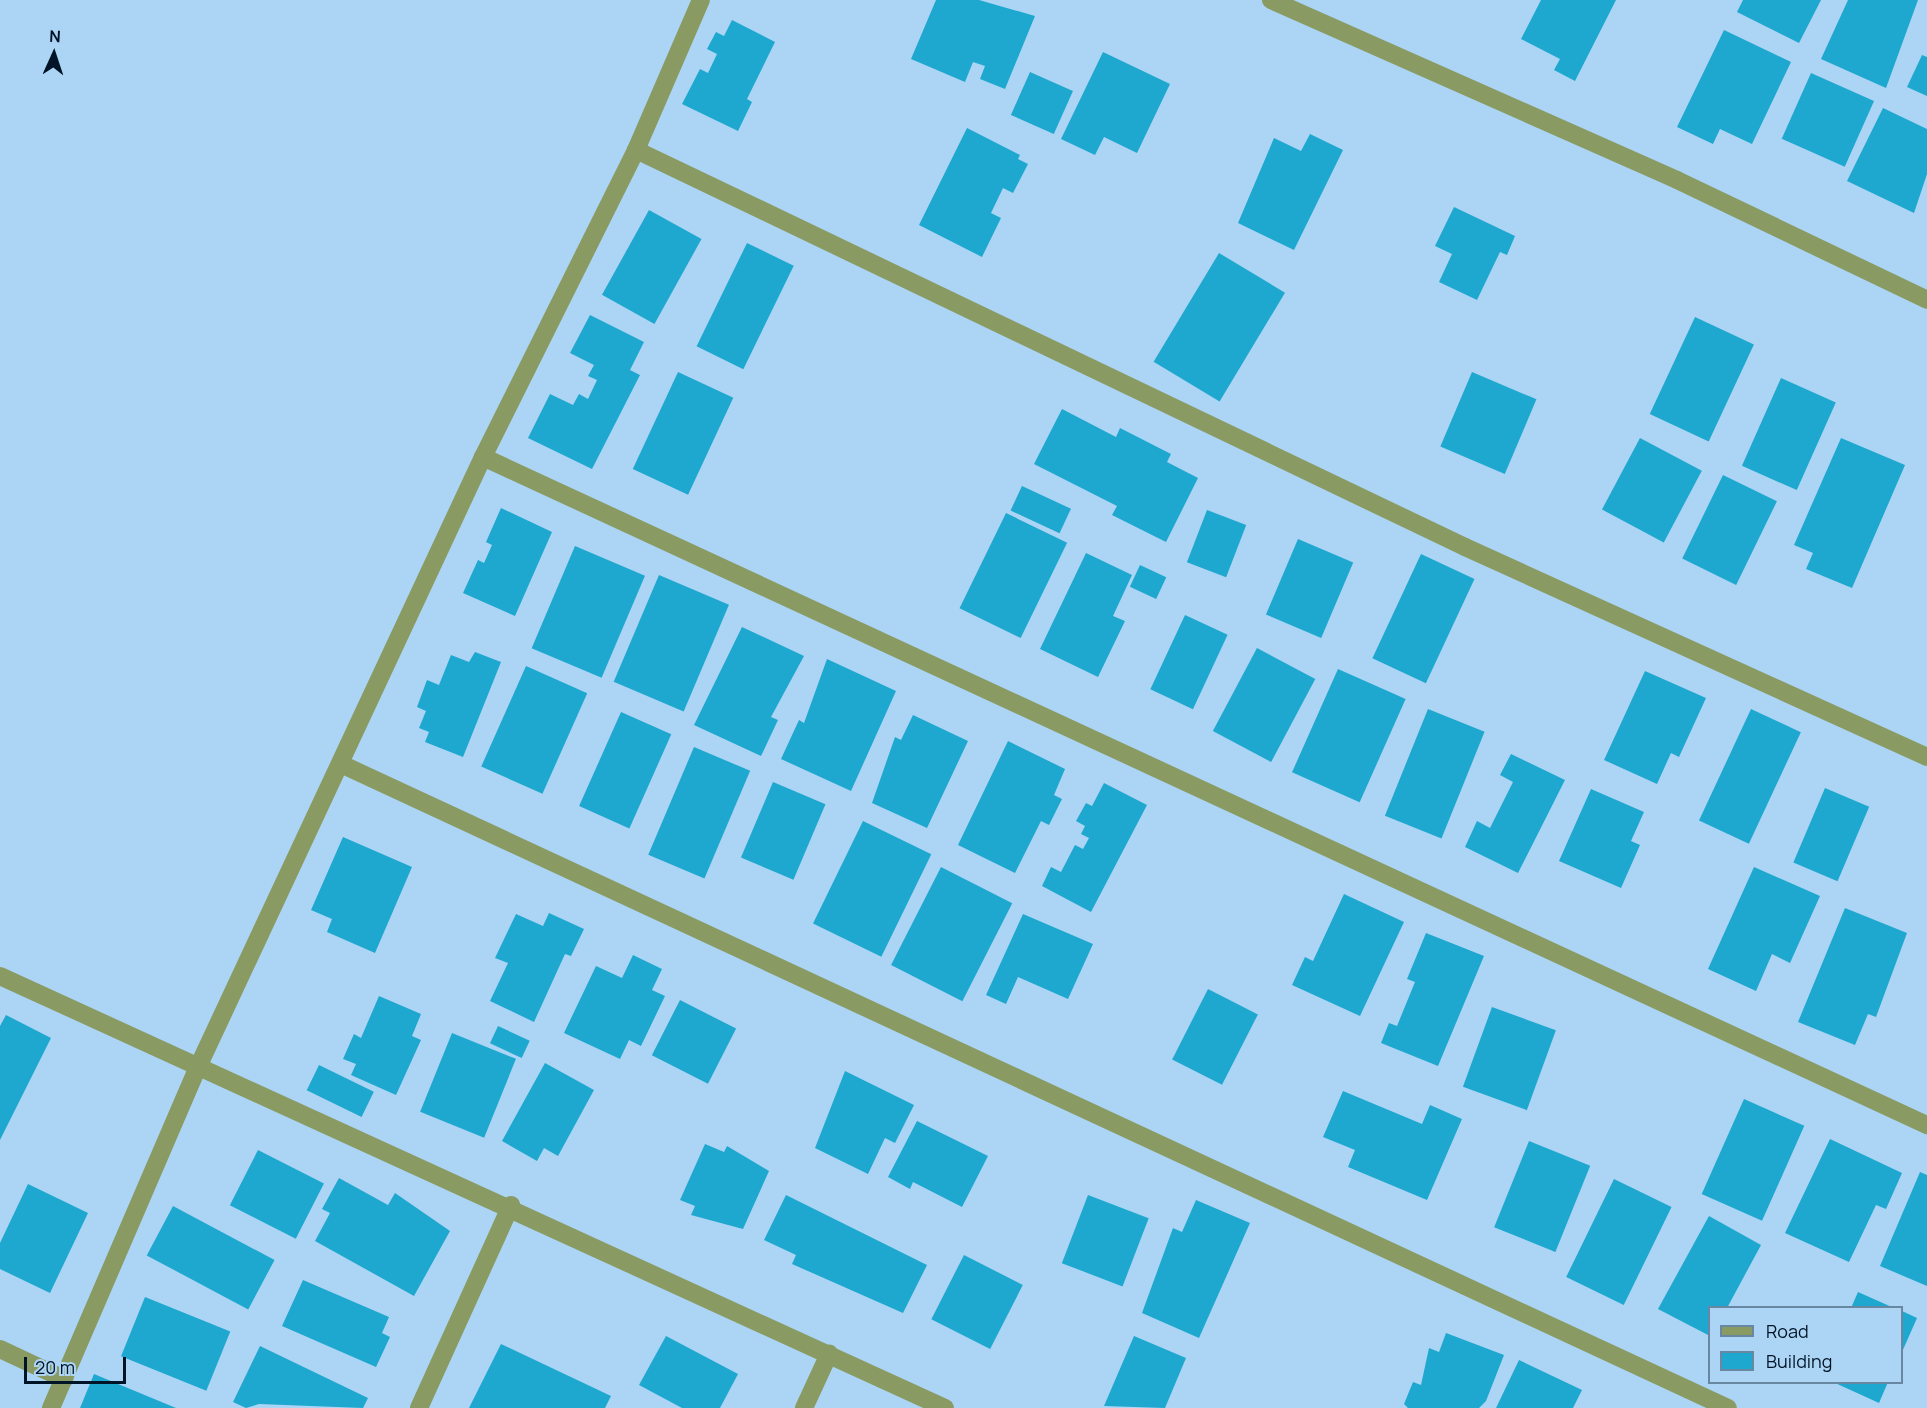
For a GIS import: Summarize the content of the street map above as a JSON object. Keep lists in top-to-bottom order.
{
  "legend": ["Road", "Building"],
  "scale_bar": "20 m",
  "north": "top"
}
